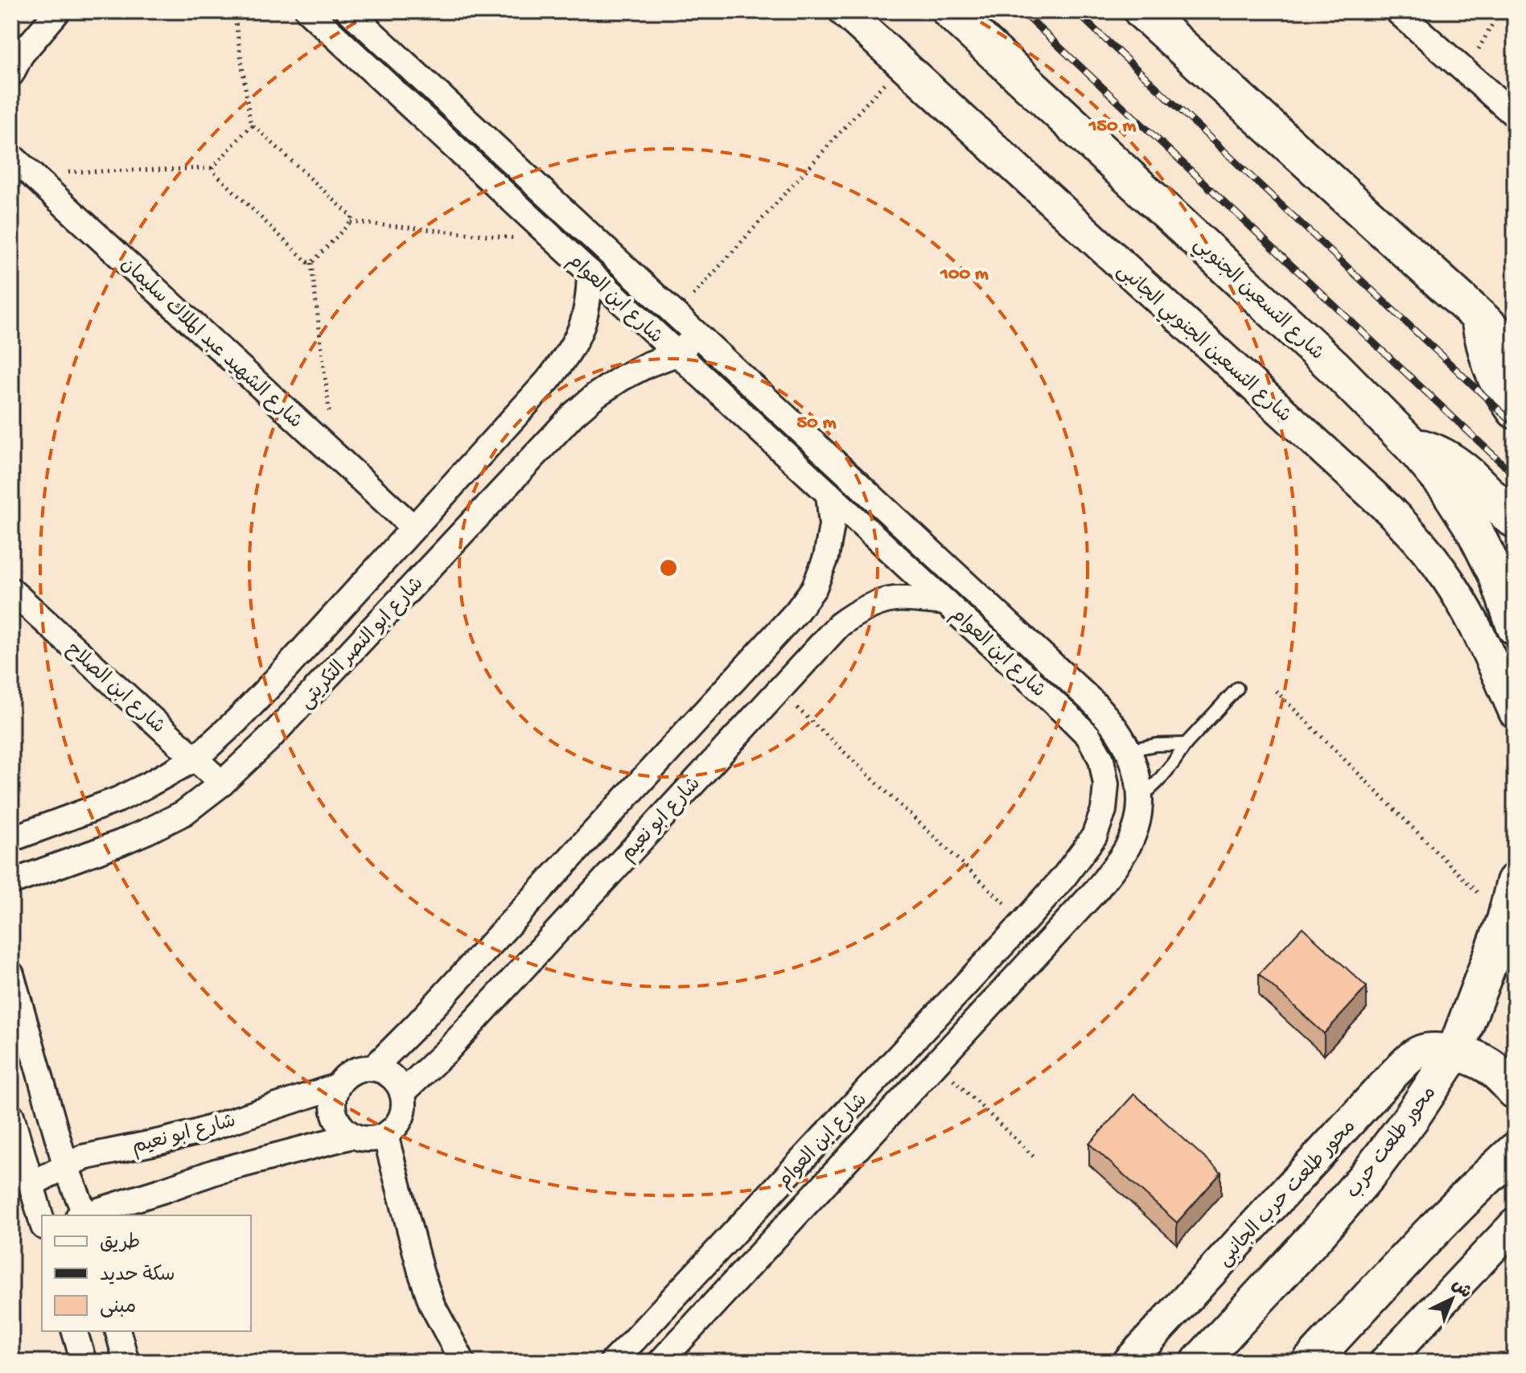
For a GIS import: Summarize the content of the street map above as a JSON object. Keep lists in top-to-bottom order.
{
  "streets": {
    "main road": ["شارع التسعين الجنوبي", "محور طلعت حرب"],
    "street": [
      "شارع ابن العوام",
      "شارع الشهيد عبد الملاك سليمان",
      "شارع التسعين الجنوبي الجانبى",
      "شارع ابو النصر التكريتى",
      "شارع ابن الصلاح",
      "شارع ابو نعيم",
      "محور طلعت حرب الجانبى"
    ]
  },
  "crossings": [
    ["شارع ابن العوام", "شارع ابو النصر التكريتى"],
    ["شارع ابن العوام", "شارع ابو نعيم"],
    ["شارع الشهيد عبد الملاك سليمان", "شارع ابو النصر التكريتى"],
    ["شارع ابو النصر التكريتى", "شارع ابن الصلاح"],
    ["محور طلعت حرب", "محور طلعت حرب الجانبى"]
  ],
  "legend": ["طريق", "سكة حديد", "مبنى"],
  "north": "top right",
  "rings": ["150 m", "100 m", "50 m"]
}
